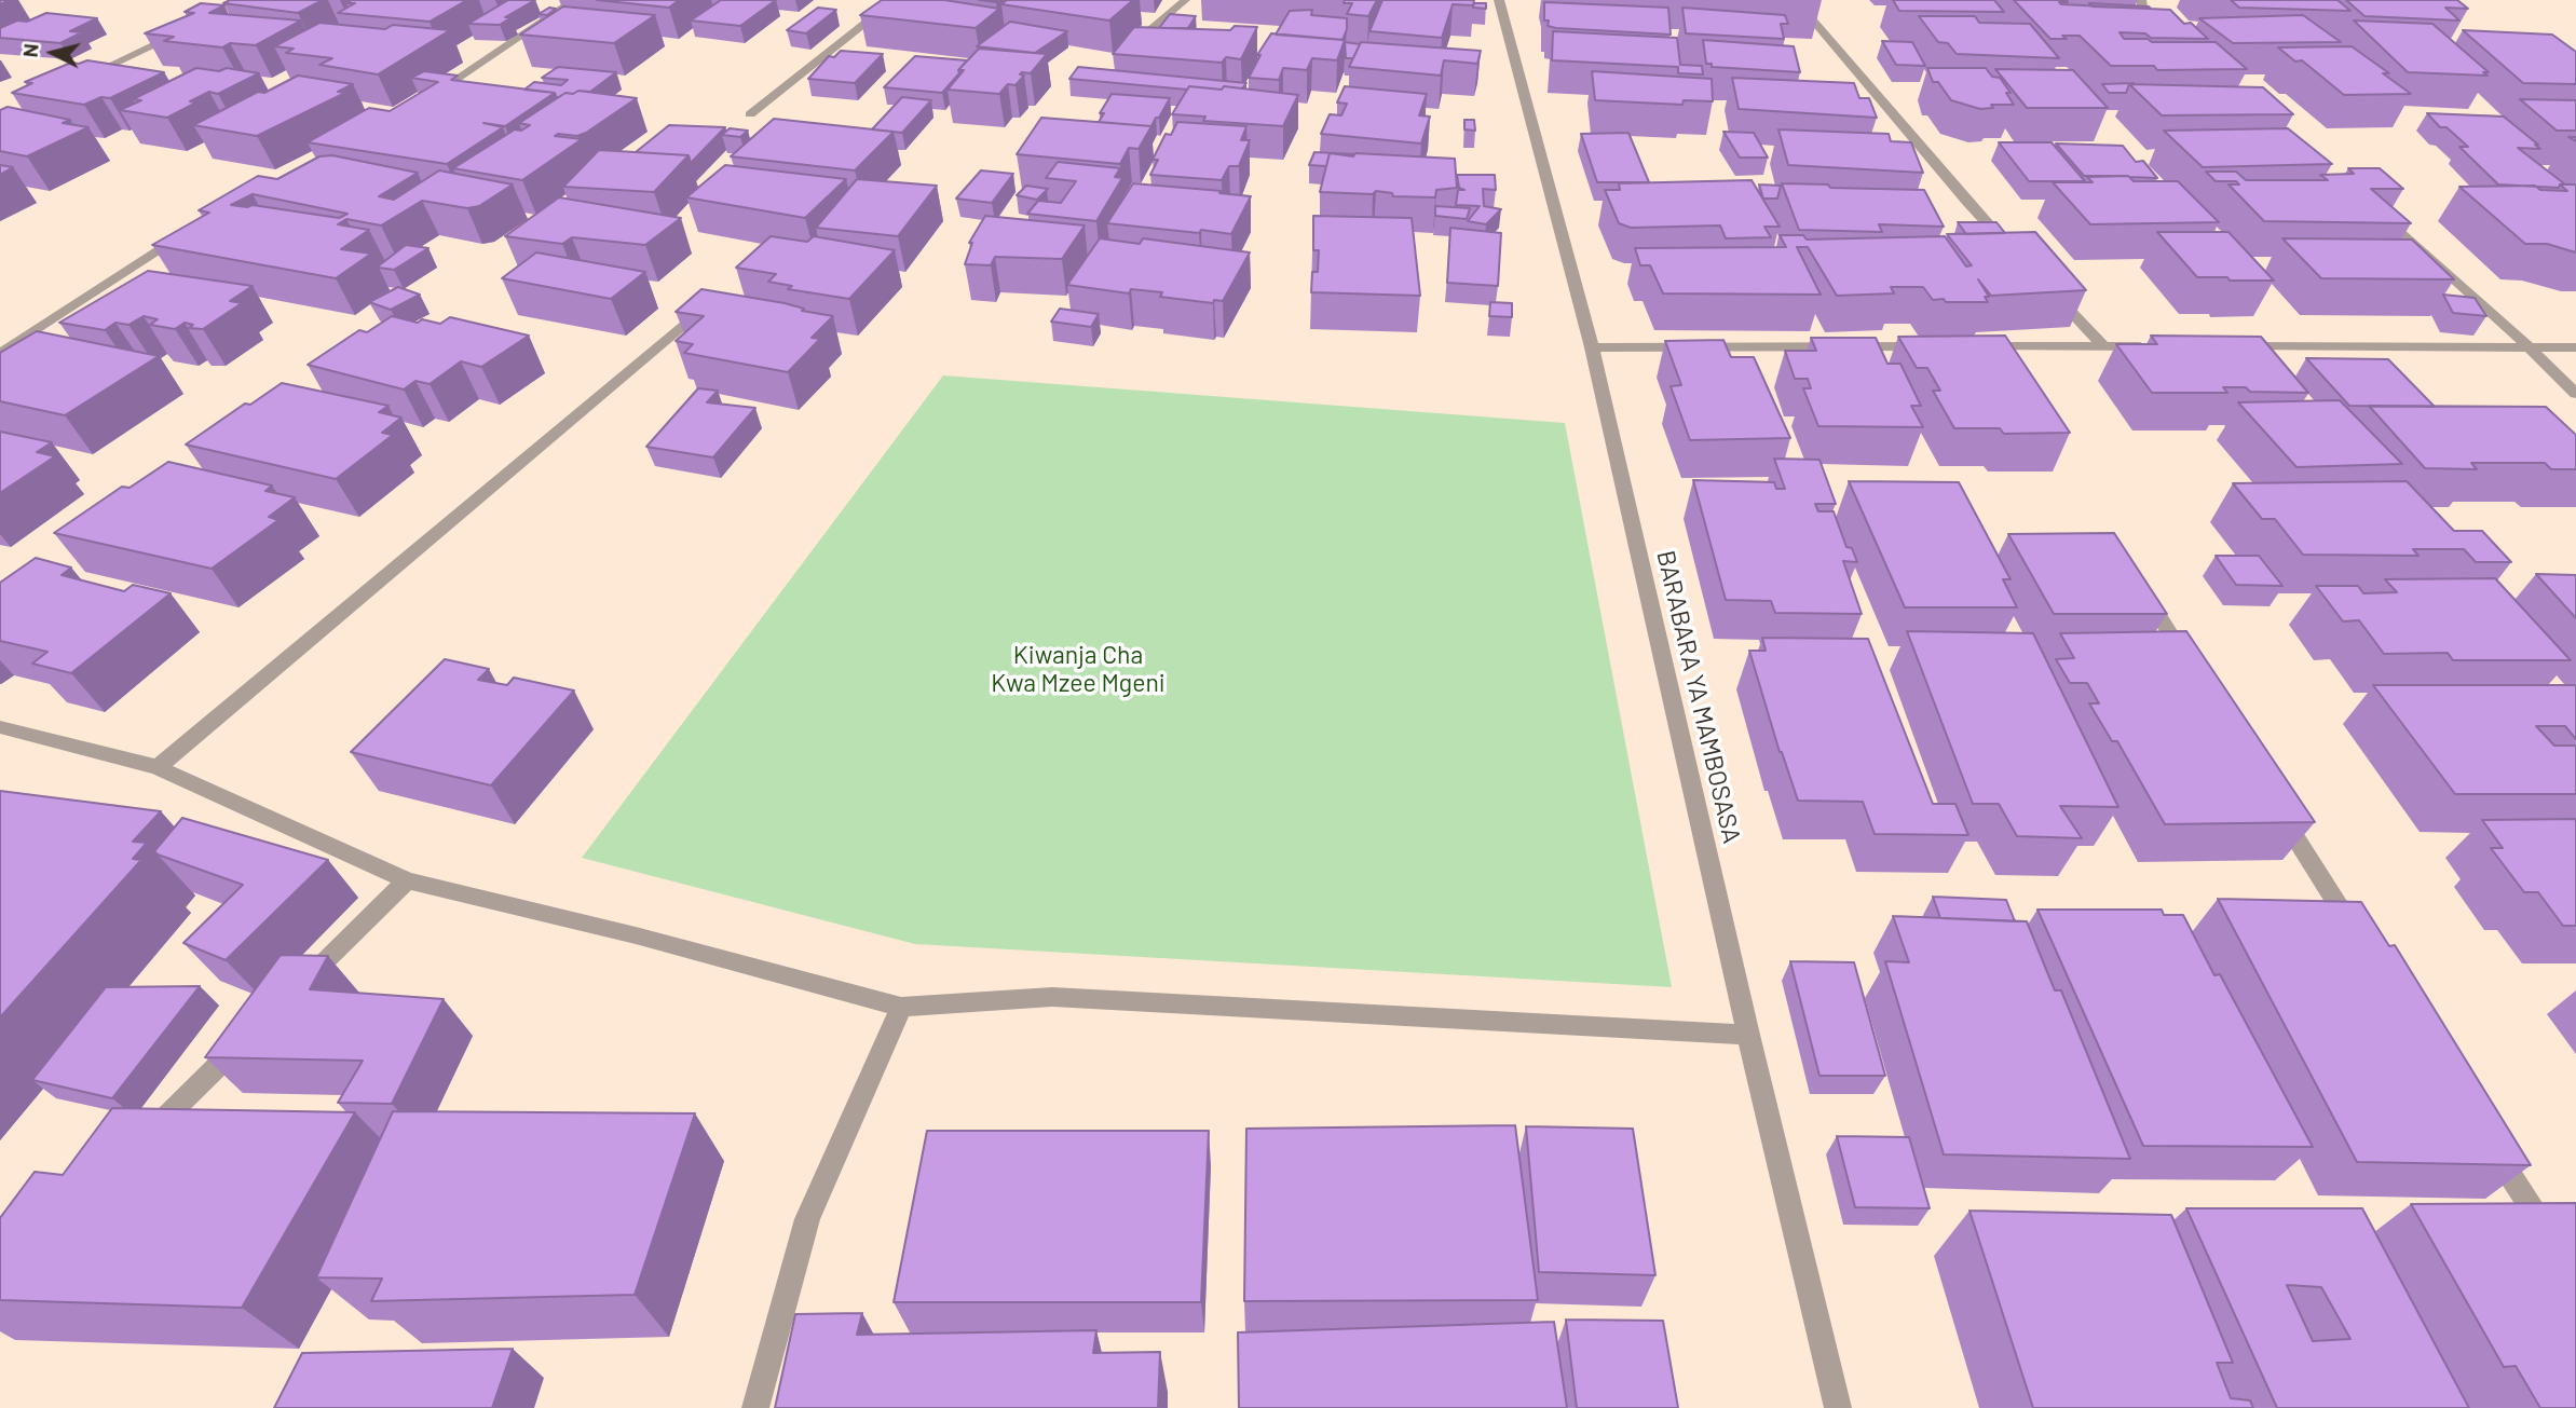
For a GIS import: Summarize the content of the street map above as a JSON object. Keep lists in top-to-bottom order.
{
  "streets": {
    "street": ["BARABARA YA MAMBOSASA"]
  },
  "parks": ["Kiwanja Cha Kwa Mzee Mgeni"],
  "north": "left"
}
